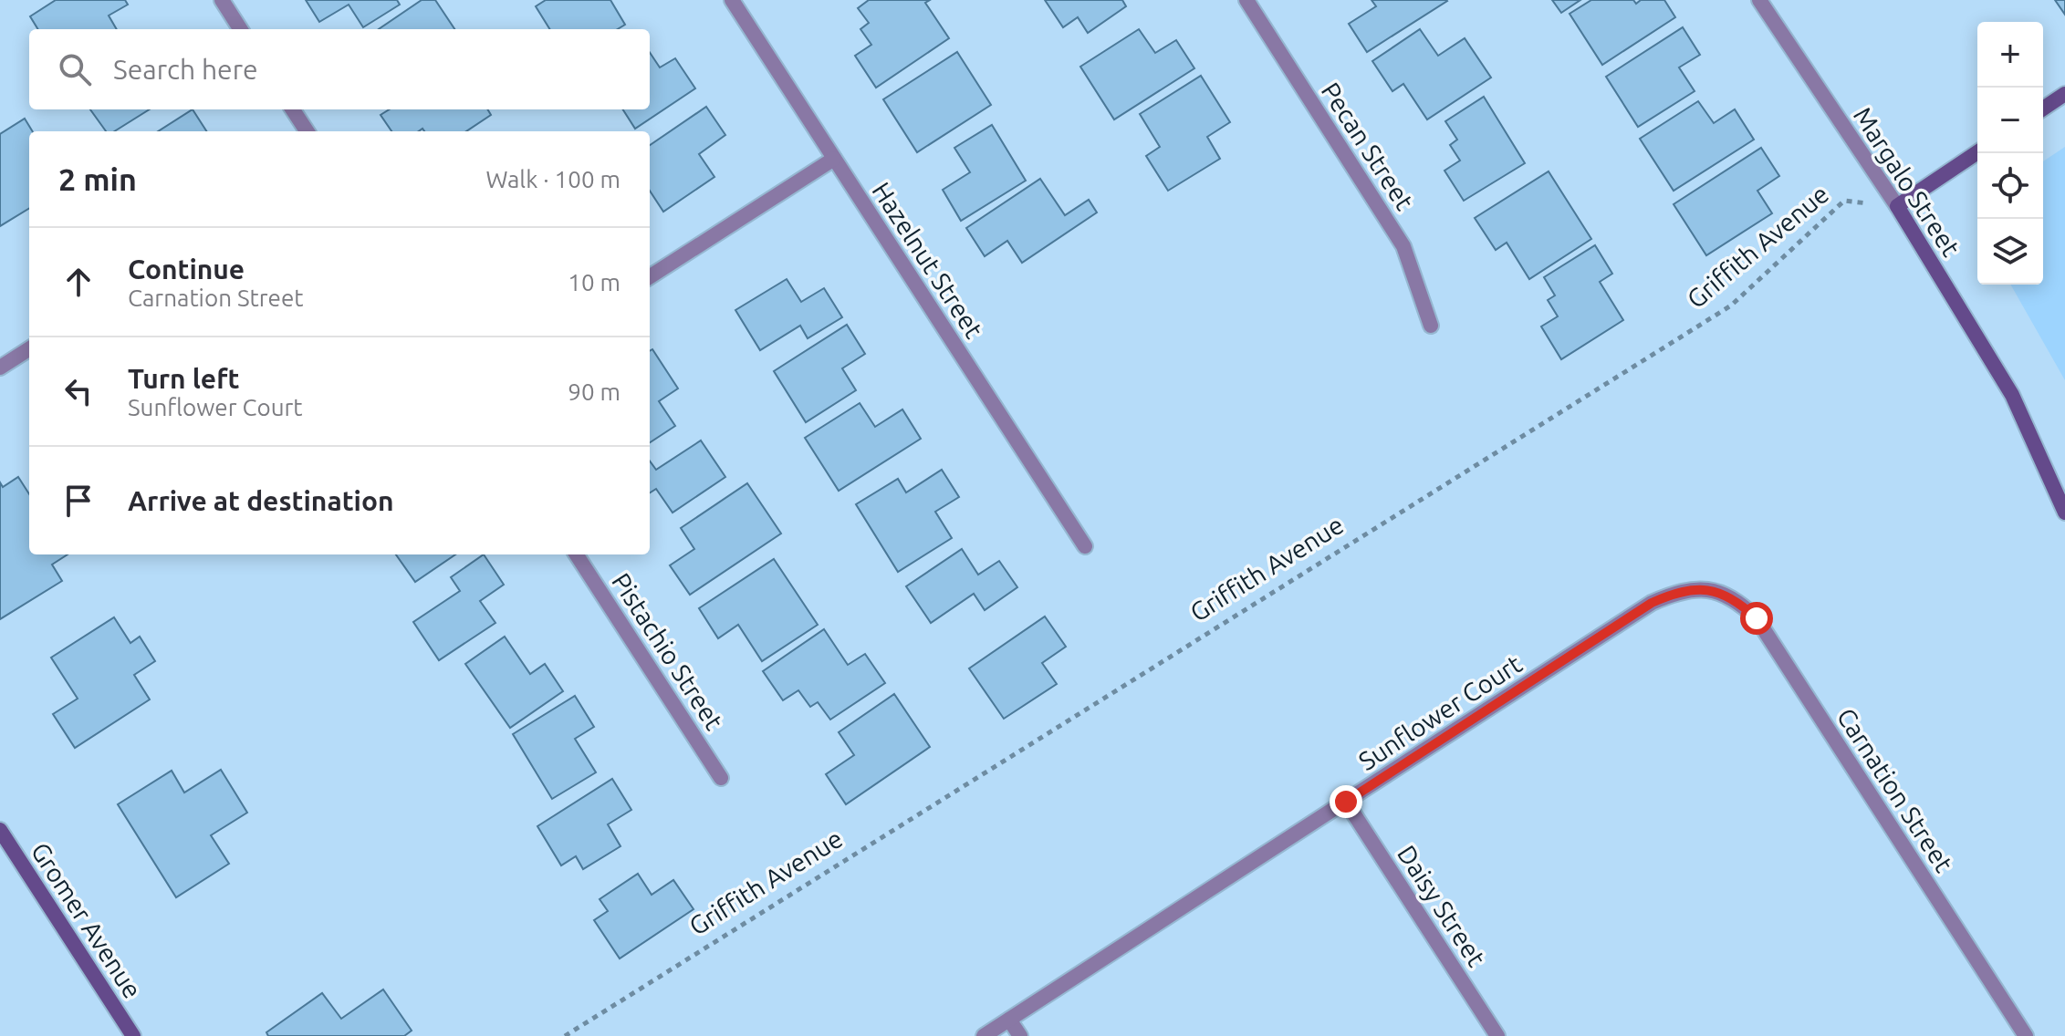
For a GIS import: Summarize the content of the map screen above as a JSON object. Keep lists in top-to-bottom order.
{
  "streets": {
    "street": [
      "Pecan Street",
      "Margalo Street",
      "Hazelnut Street",
      "Pistachio Street",
      "Sunflower Court",
      "Carnation Street",
      "Daisy Street",
      "Gromer Avenue"
    ],
    "path": ["Griffith Avenue"]
  },
  "crossings": [
    ["Margalo Street", "Griffith Avenue"],
    ["Sunflower Court", "Carnation Street"],
    ["Sunflower Court", "Daisy Street"]
  ],
  "page": {
    "map_buttons": ["+", "−"],
    "search": "Search here",
    "heading": ["2 min", "Walk · 100 m"],
    "list": [
      ["Continue", "Carnation Street", "10 m"],
      ["Turn left", "Sunflower Court", "90 m"],
      "Arrive at destination"
    ]
  }
}
